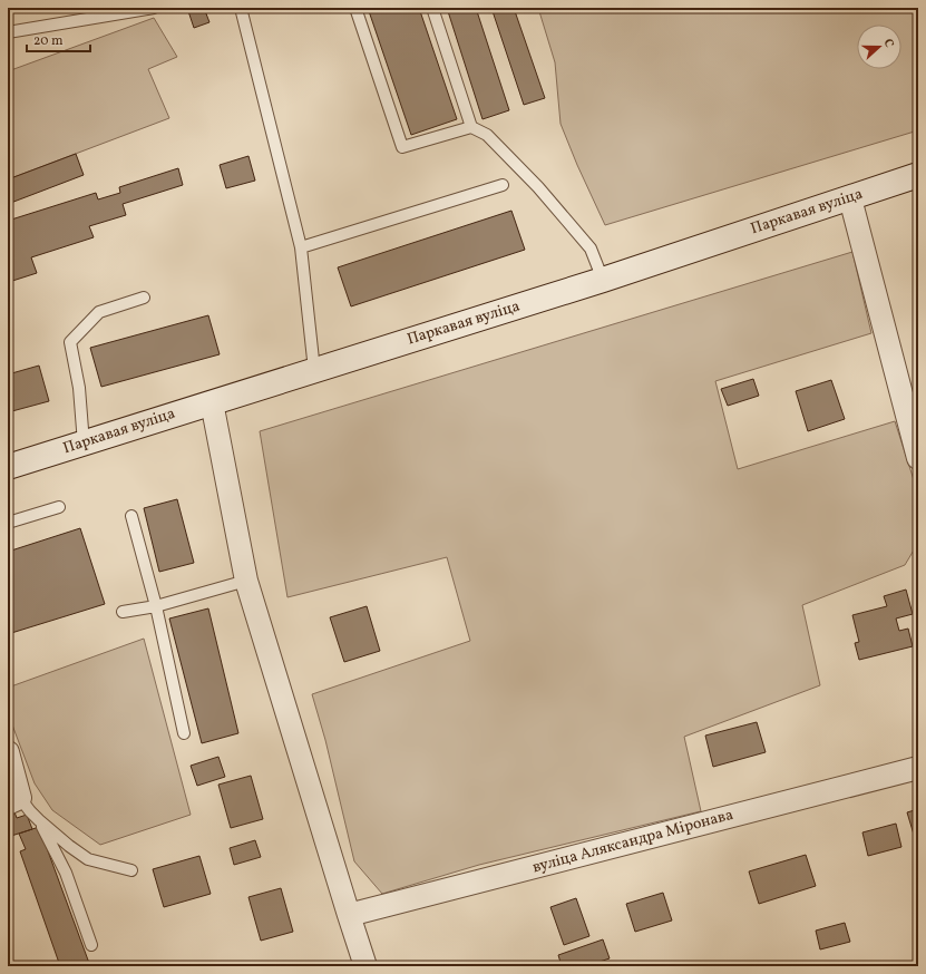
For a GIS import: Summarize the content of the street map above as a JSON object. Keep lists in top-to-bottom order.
{
  "streets": {
    "street": ["Паркавая вуліца", "вуліца Аляксандра Міронава"]
  },
  "scale_bar": "20 m",
  "north": "right"
}
